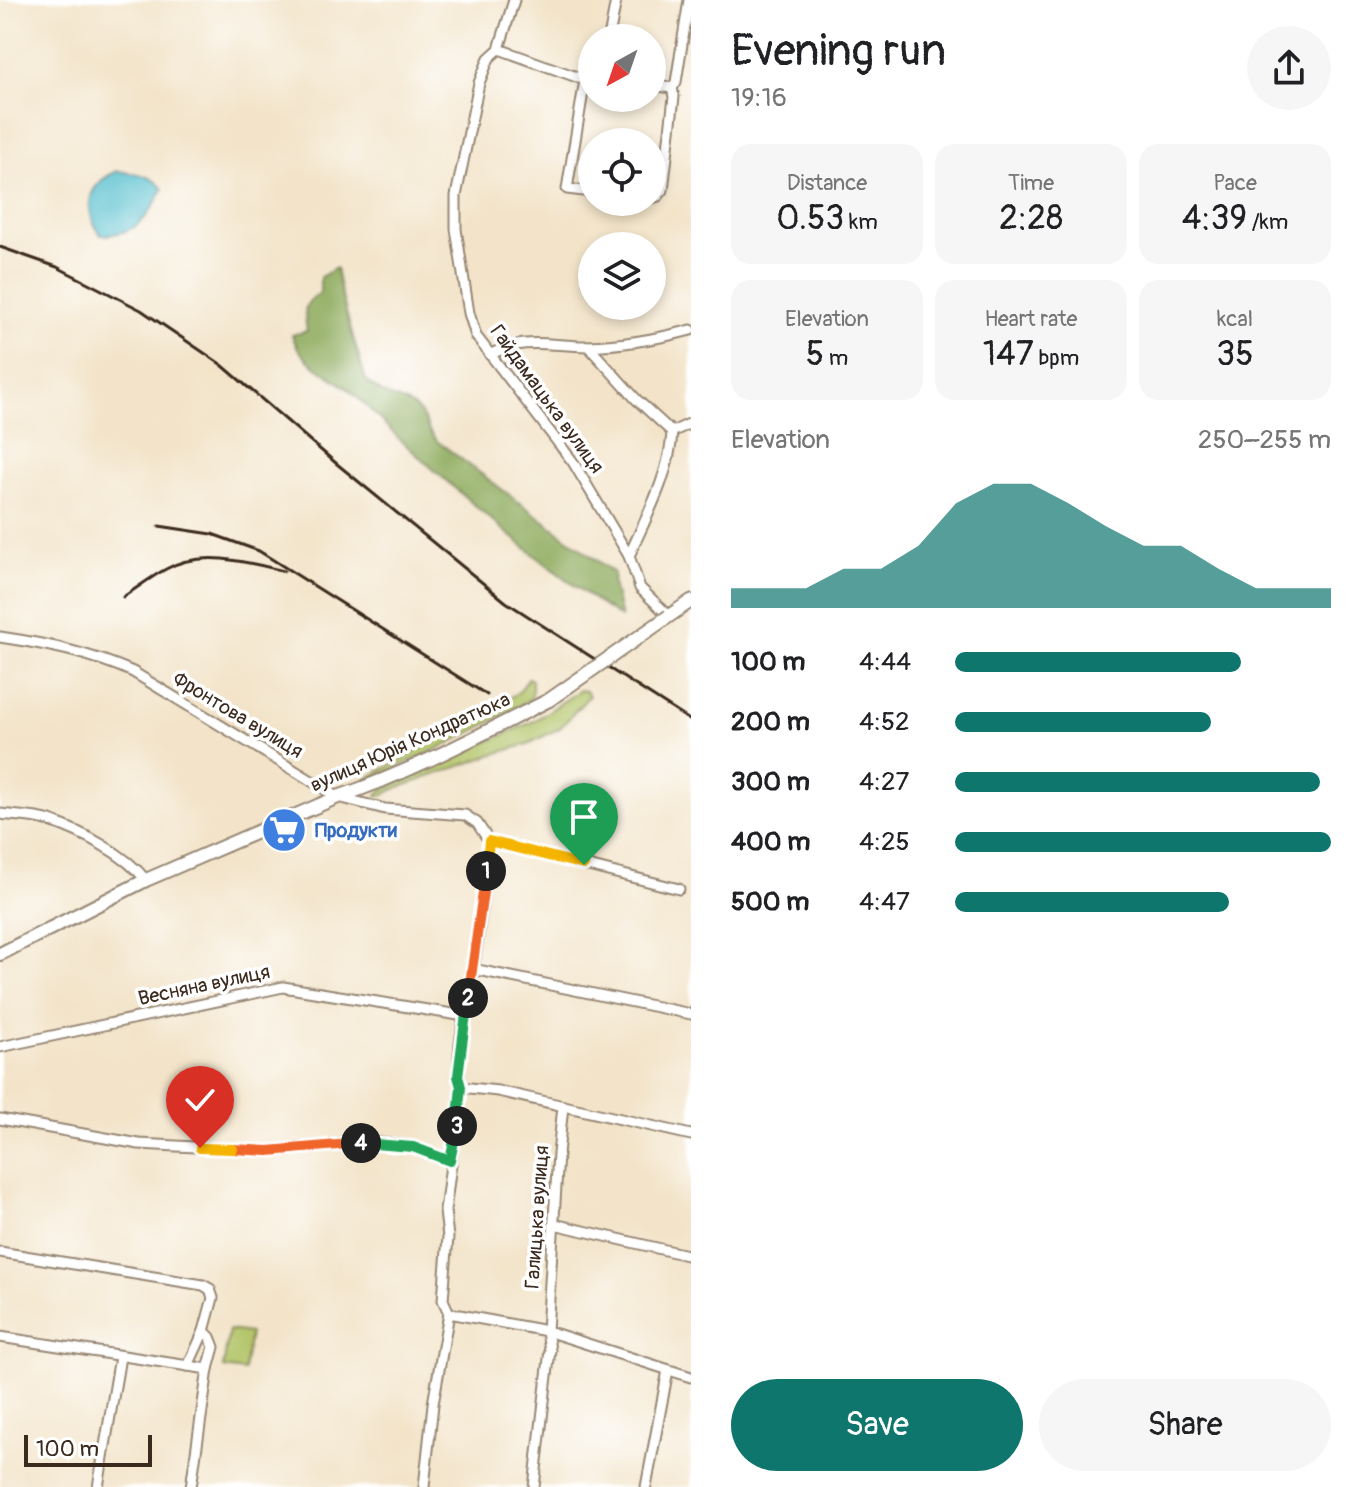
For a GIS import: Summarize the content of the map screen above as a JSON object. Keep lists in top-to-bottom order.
{
  "streets": {
    "street": [
      "Гайдамацька вулиця",
      "Фронтова вулиця",
      "вулиця Юрія Кондратюка",
      "Весняна вулиця",
      "Галицька вулиця"
    ]
  },
  "crossings": [
    ["Гайдамацька вулиця", "вулиця Юрія Кондратюка"],
    ["Фронтова вулиця", "вулиця Юрія Кондратюка"]
  ],
  "places": {
    "supermarket": ["Продукти"]
  },
  "scale_bar": "100 m",
  "north": "bottom left",
  "page": {
    "heading": ["Evening run", "19:16"],
    "stats": [
      ["Distance", "0.53 km"],
      ["Time", "2:28"],
      ["Pace", "4:39 /km"],
      ["Elevation", "5 m"],
      ["Heart rate", "147 bpm"],
      ["kcal", "35"]
    ],
    "chart": ["Elevation", "250–255 m"],
    "list": [
      {
        "name": "100 m",
        "note": "4:44"
      },
      {
        "name": "200 m",
        "note": "4:52"
      },
      {
        "name": "300 m",
        "note": "4:27"
      },
      {
        "name": "400 m",
        "note": "4:25"
      },
      {
        "name": "500 m",
        "note": "4:47"
      }
    ],
    "pins": [
      "1",
      "2",
      "3",
      "4"
    ],
    "buttons": ["Save", "Share"],
    "scale": "100 m"
  }
}
